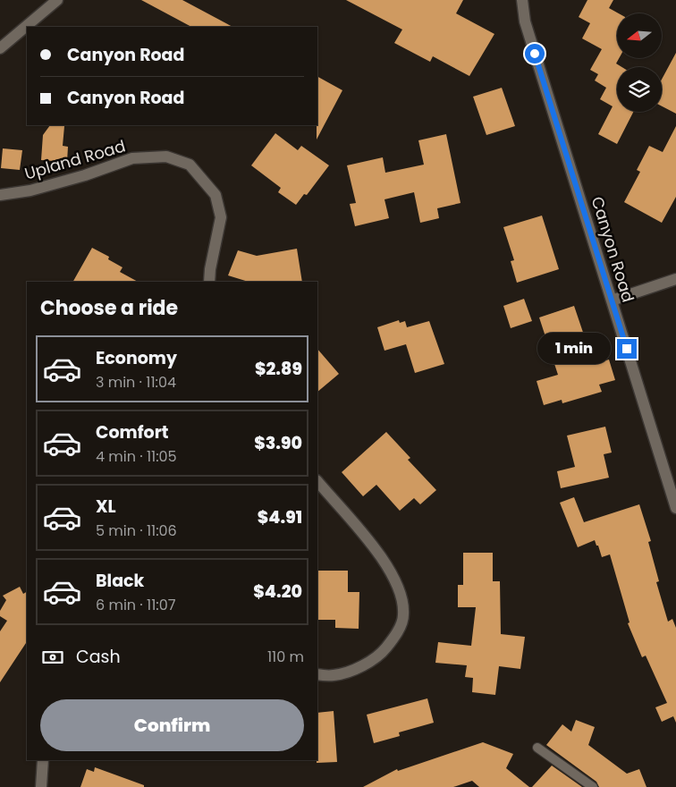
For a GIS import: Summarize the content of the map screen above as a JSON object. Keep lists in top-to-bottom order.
{
  "streets": {
    "street": ["Upland Road", "Canyon Road"]
  },
  "north": "left",
  "page": {
    "banner": ["Canyon Road", "Canyon Road"],
    "heading": "Choose a ride",
    "bubble": "1 min",
    "list": [
      {
        "name": "Economy",
        "note": "3 min · 11:04",
        "value": "$2.89"
      },
      {
        "name": "Comfort",
        "note": "4 min · 11:05",
        "value": "$3.90"
      },
      {
        "name": "XL",
        "note": "5 min · 11:06",
        "value": "$4.91"
      },
      {
        "name": "Black",
        "note": "6 min · 11:07",
        "value": "$4.20"
      }
    ],
    "pay": ["Cash", "110 m"],
    "buttons": "Confirm"
  }
}
